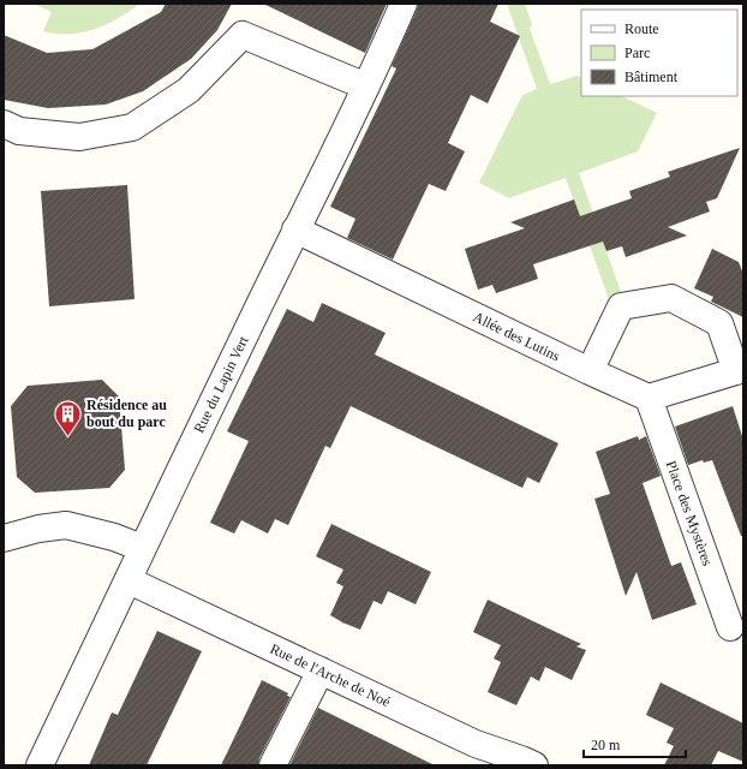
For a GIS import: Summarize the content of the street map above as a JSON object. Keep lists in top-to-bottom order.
{
  "streets": {
    "street": [
      "Allée des Lutins",
      "Rue du Lapin Vert",
      "Place des Mystères",
      "Rue de l'Arche de Noé"
    ]
  },
  "crossings": [
    ["Allée des Lutins", "Rue du Lapin Vert"],
    ["Allée des Lutins", "Place des Mystères"],
    ["Rue du Lapin Vert", "Rue de l'Arche de Noé"]
  ],
  "places": {
    "building": ["Résidence au bout du parc"]
  },
  "legend": ["Route", "Parc", "Bâtiment"],
  "scale_bar": "20 m"
}
